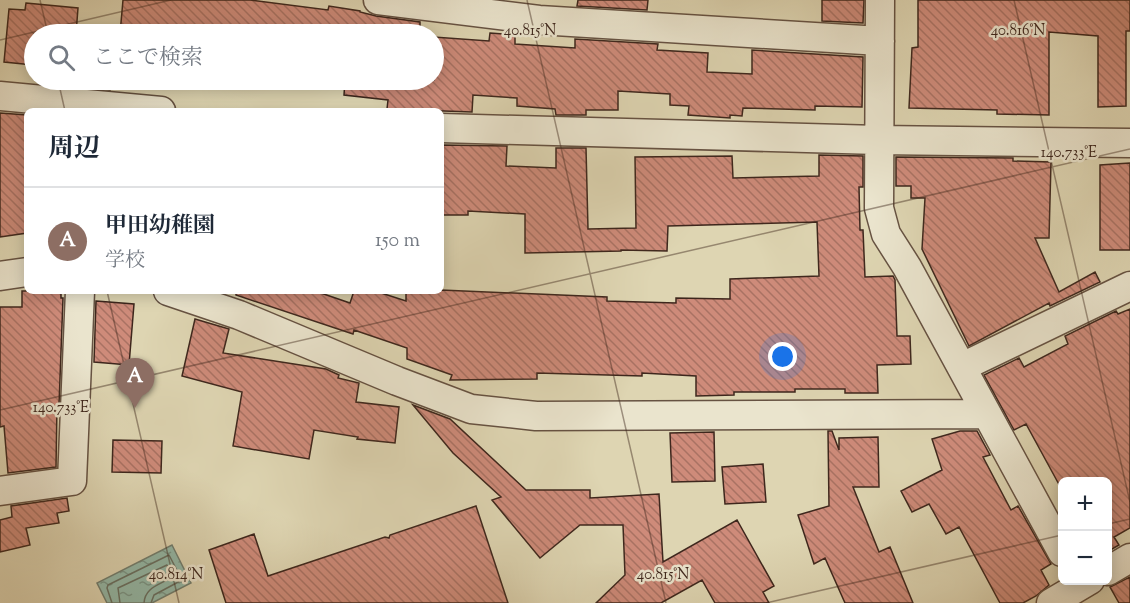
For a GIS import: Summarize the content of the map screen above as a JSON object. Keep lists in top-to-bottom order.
{
  "page": {
    "search": "ここで検索",
    "heading": "周辺",
    "list": [
      {
        "mark": "A",
        "name": "甲田幼稚園",
        "note": "学校",
        "value": "150 m"
      }
    ],
    "pins": "A",
    "map_buttons": ["+", "−"]
  },
  "coordinates": [
    "40.815°N",
    "40.816°N",
    "140.733°E",
    "40.814°N"
  ]
}
